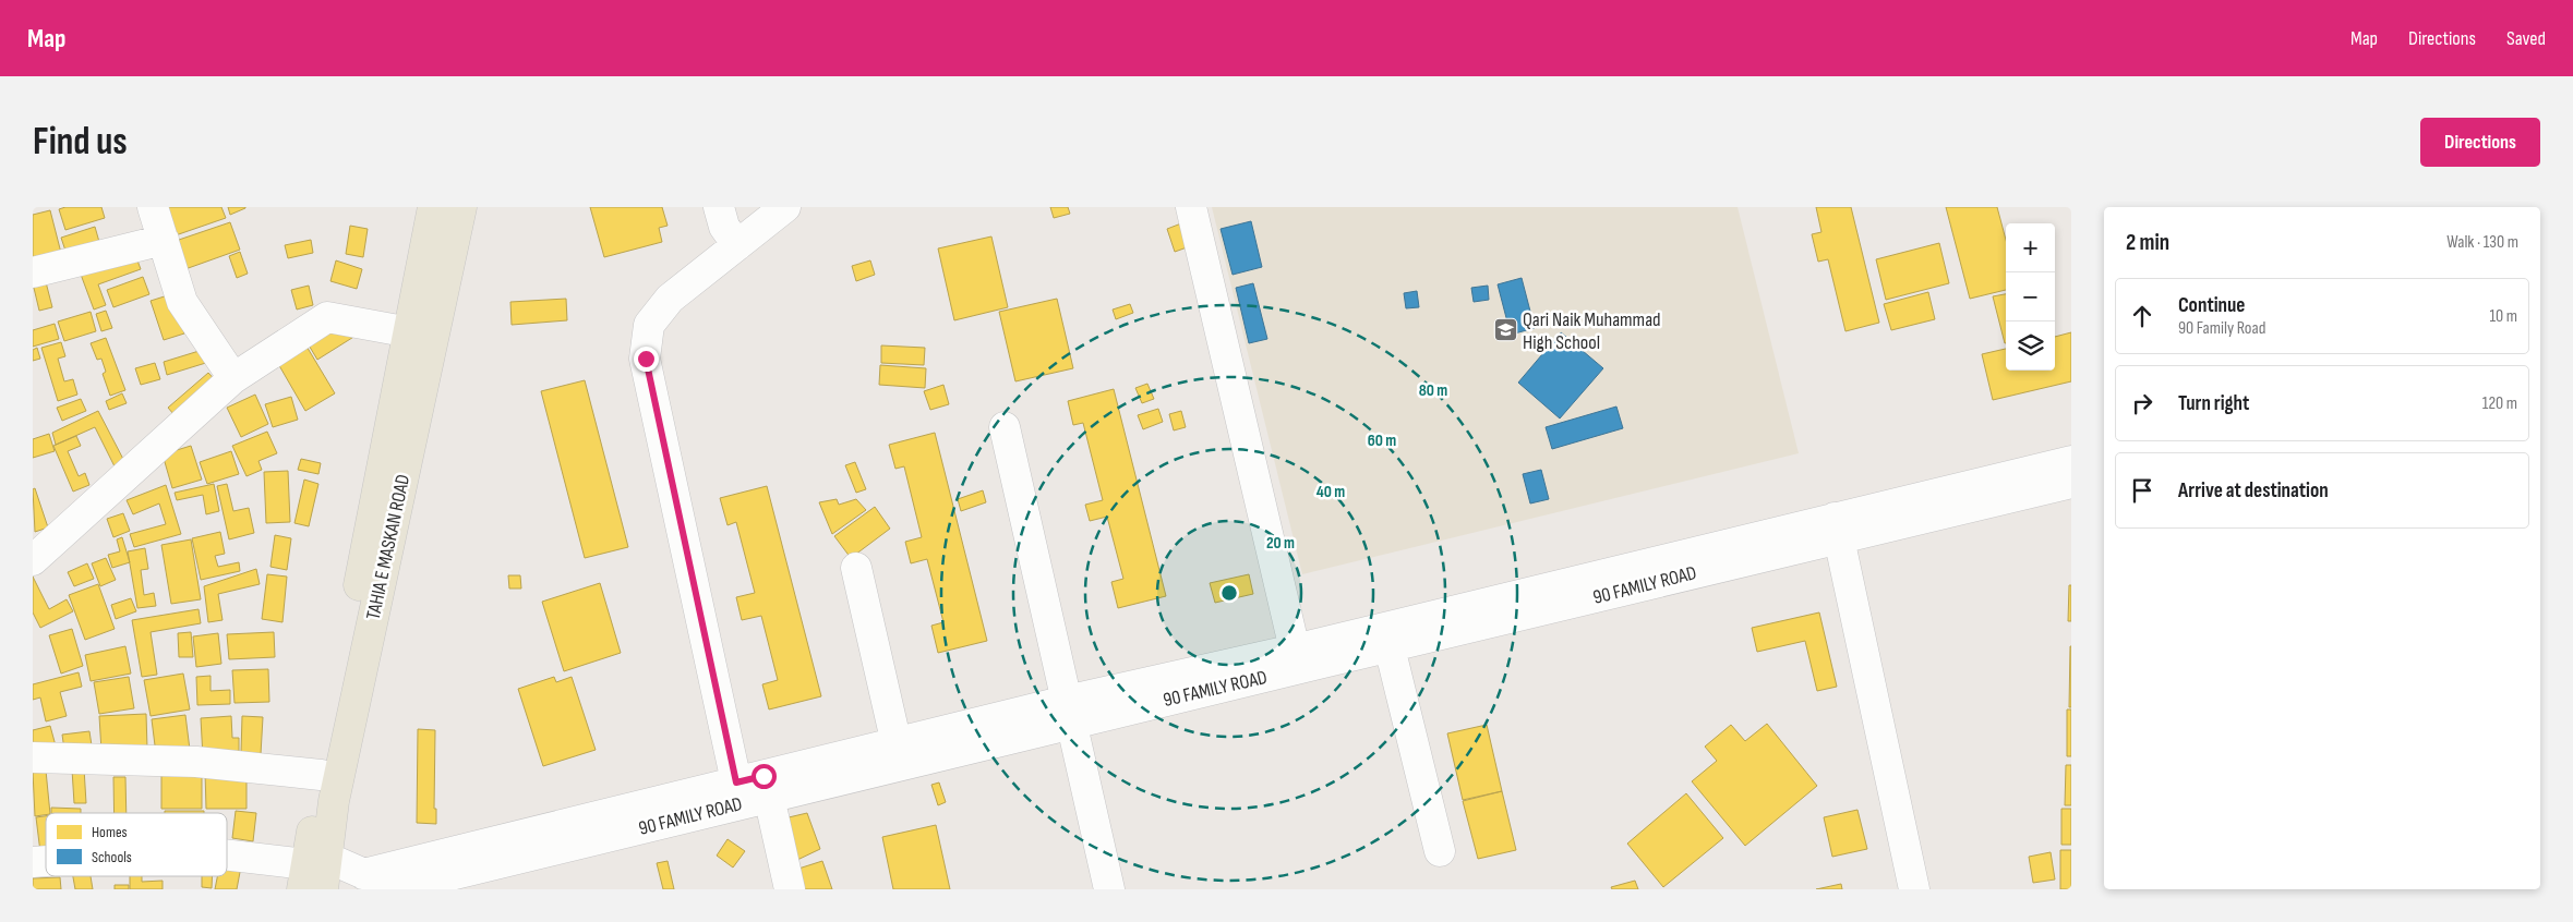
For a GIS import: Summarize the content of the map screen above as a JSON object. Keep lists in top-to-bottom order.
{
  "streets": {
    "main road": ["TAHIA E MASKAN ROAD"],
    "street": ["90 FAMILY ROAD"]
  },
  "crossings": [
    ["TAHIA E MASKAN ROAD", "90 FAMILY ROAD"]
  ],
  "places": {
    "school or university": ["Qari Naik Muhammad High School"]
  },
  "legend": ["Homes", "Schools"],
  "page": {
    "header": "Map",
    "nav": ["Map", "Directions", "Saved"],
    "buttons": "Directions",
    "title": "Find us",
    "heading": ["2 min", "Walk · 130 m"],
    "map_buttons": ["+", "−"],
    "list": [
      ["Continue", "90 Family Road", "10 m"],
      ["Turn right", "120 m"],
      "Arrive at destination"
    ]
  },
  "rings": [
    "80 m",
    "60 m",
    "40 m",
    "20 m"
  ]
}
